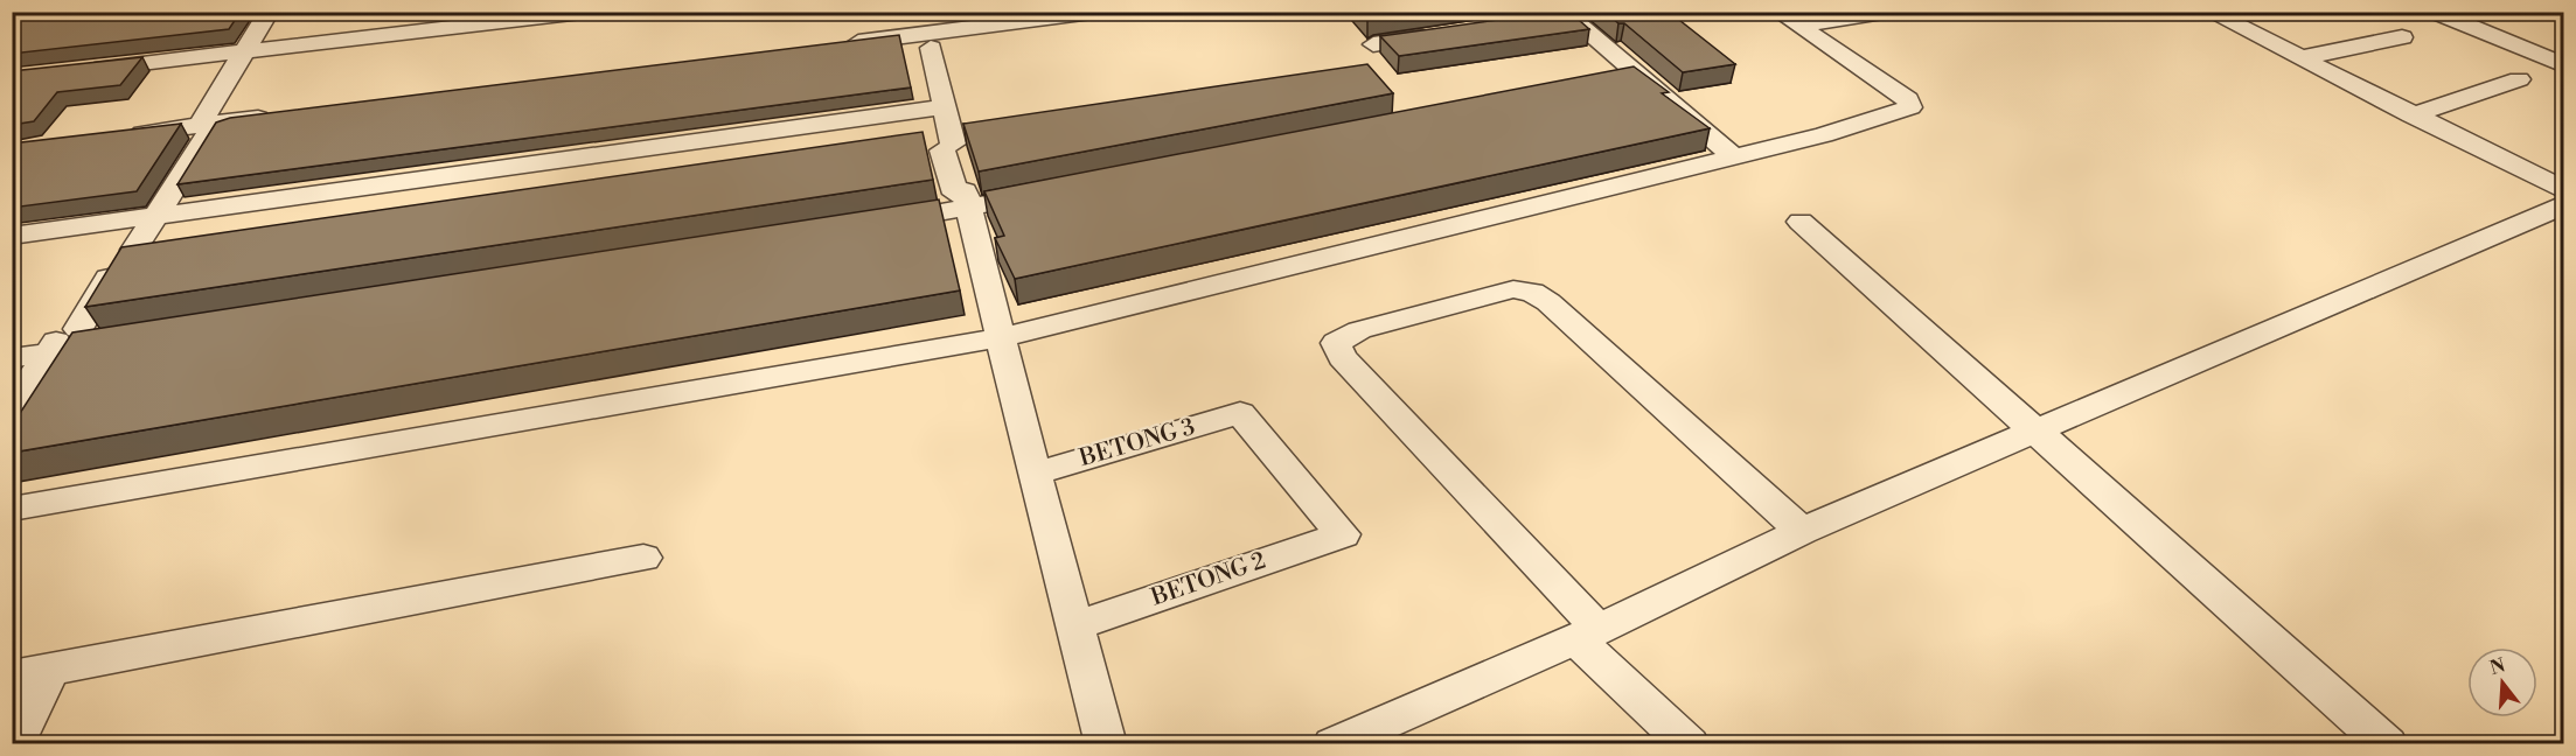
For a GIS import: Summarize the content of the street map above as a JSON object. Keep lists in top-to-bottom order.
{
  "streets": {
    "street": ["BETONG 3", "BETONG 2"]
  },
  "crossings": [
    ["BETONG 3", "BETONG 2"]
  ],
  "north": "top"
}
